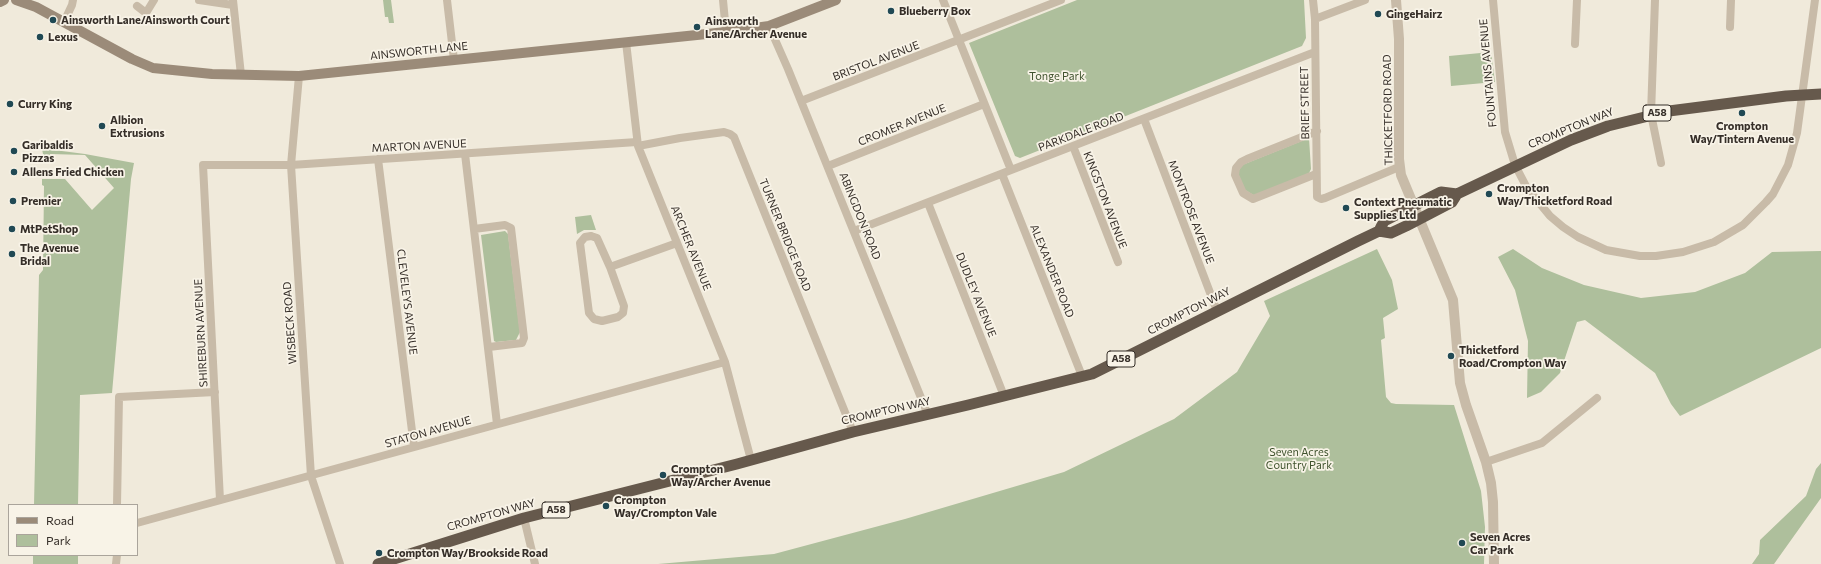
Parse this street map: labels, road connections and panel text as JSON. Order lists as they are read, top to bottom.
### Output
{
  "streets": {
    "highway": ["A58", "CROMPTON WAY"],
    "main road": ["AINSWORTH LANE"],
    "street": [
      "BRISTOL AVENUE",
      "FOUNTAINS AVENUE",
      "BRIEF STREET",
      "THICKETFORD ROAD",
      "CROMER AVENUE",
      "PARKDALE ROAD",
      "MARTON AVENUE",
      "KINGSTON AVENUE",
      "MONTROSE AVENUE",
      "ABINGDON ROAD",
      "TURNER BRIDGE ROAD",
      "ARCHER AVENUE",
      "ALEXANDER ROAD",
      "DUDLEY AVENUE",
      "CLEVELEYS AVENUE",
      "WISBECK ROAD",
      "SHIREBURN AVENUE",
      "STATON AVENUE"
    ]
  },
  "crossings": [
    ["AINSWORTH LANE", "ABINGDON ROAD"],
    ["AINSWORTH LANE", "ARCHER AVENUE"],
    ["AINSWORTH LANE", "WISBECK ROAD"],
    ["BRISTOL AVENUE", "ABINGDON ROAD"],
    ["FOUNTAINS AVENUE", "CROMPTON WAY"],
    ["BRIEF STREET", "THICKETFORD ROAD"],
    ["BRIEF STREET", "PARKDALE ROAD"],
    ["THICKETFORD ROAD", "CROMPTON WAY"],
    ["CROMER AVENUE", "ABINGDON ROAD"],
    ["CROMPTON WAY", "MONTROSE AVENUE"],
    ["CROMPTON WAY", "ABINGDON ROAD"],
    ["CROMPTON WAY", "TURNER BRIDGE ROAD"],
    ["CROMPTON WAY", "ARCHER AVENUE"],
    ["CROMPTON WAY", "ALEXANDER ROAD"],
    ["CROMPTON WAY", "DUDLEY AVENUE"],
    ["PARKDALE ROAD", "KINGSTON AVENUE"],
    ["PARKDALE ROAD", "MONTROSE AVENUE"],
    ["PARKDALE ROAD", "ABINGDON ROAD"],
    ["PARKDALE ROAD", "ALEXANDER ROAD"],
    ["PARKDALE ROAD", "DUDLEY AVENUE"],
    ["MARTON AVENUE", "TURNER BRIDGE ROAD"],
    ["MARTON AVENUE", "ARCHER AVENUE"],
    ["MARTON AVENUE", "CLEVELEYS AVENUE"],
    ["MARTON AVENUE", "WISBECK ROAD"],
    ["MARTON AVENUE", "SHIREBURN AVENUE"],
    ["TURNER BRIDGE ROAD", "ARCHER AVENUE"],
    ["ARCHER AVENUE", "STATON AVENUE"],
    ["CLEVELEYS AVENUE", "STATON AVENUE"],
    ["WISBECK ROAD", "STATON AVENUE"],
    ["SHIREBURN AVENUE", "STATON AVENUE"]
  ],
  "parks": ["Tonge Park", "Seven Acres Country Park"],
  "places": [
    "Blueberry Box",
    "GingeHairz",
    "Ainsworth Lane/Ainsworth Court",
    "Ainsworth Lane/Archer Avenue",
    "Lexus",
    "Curry King",
    "Crompton Way/Tintern Avenue",
    "Albion Extrusions",
    "Garibaldis Pizzas",
    "Allens Fried Chicken",
    "Crompton Way/Thicketford Road",
    "Premier",
    "Context Pneumatic Supplies Ltd",
    "MtPetShop",
    "The Avenue Bridal",
    "Thicketford Road/Crompton Way",
    "Crompton Way/Archer Avenue",
    "Crompton Way/Crompton Vale",
    "Seven Acres Car Park",
    "Crompton Way/Brookside Road"
  ],
  "legend": ["Road", "Park"]
}
